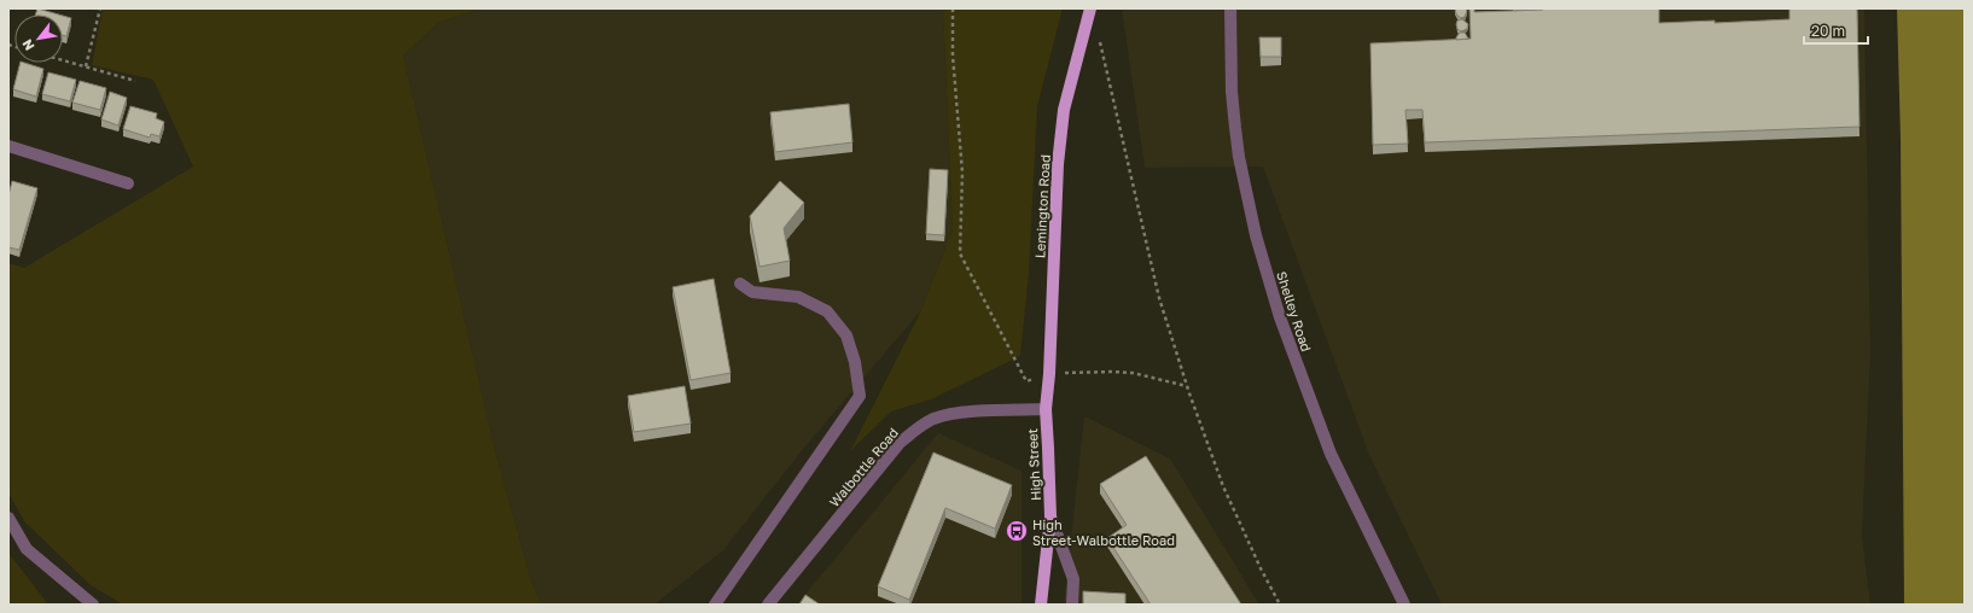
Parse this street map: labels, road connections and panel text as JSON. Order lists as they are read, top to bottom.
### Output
{
  "streets": {
    "main road": ["Lemington Road", "High Street"],
    "street": ["Shelley Road", "Walbottle Road"]
  },
  "crossings": [
    ["Lemington Road", "High Street"],
    ["Lemington Road", "Walbottle Road"],
    ["High Street", "Walbottle Road"]
  ],
  "places": {
    "bus stop": ["High Street-Walbottle Road"]
  },
  "scale_bar": "20 m",
  "north": "bottom left"
}
